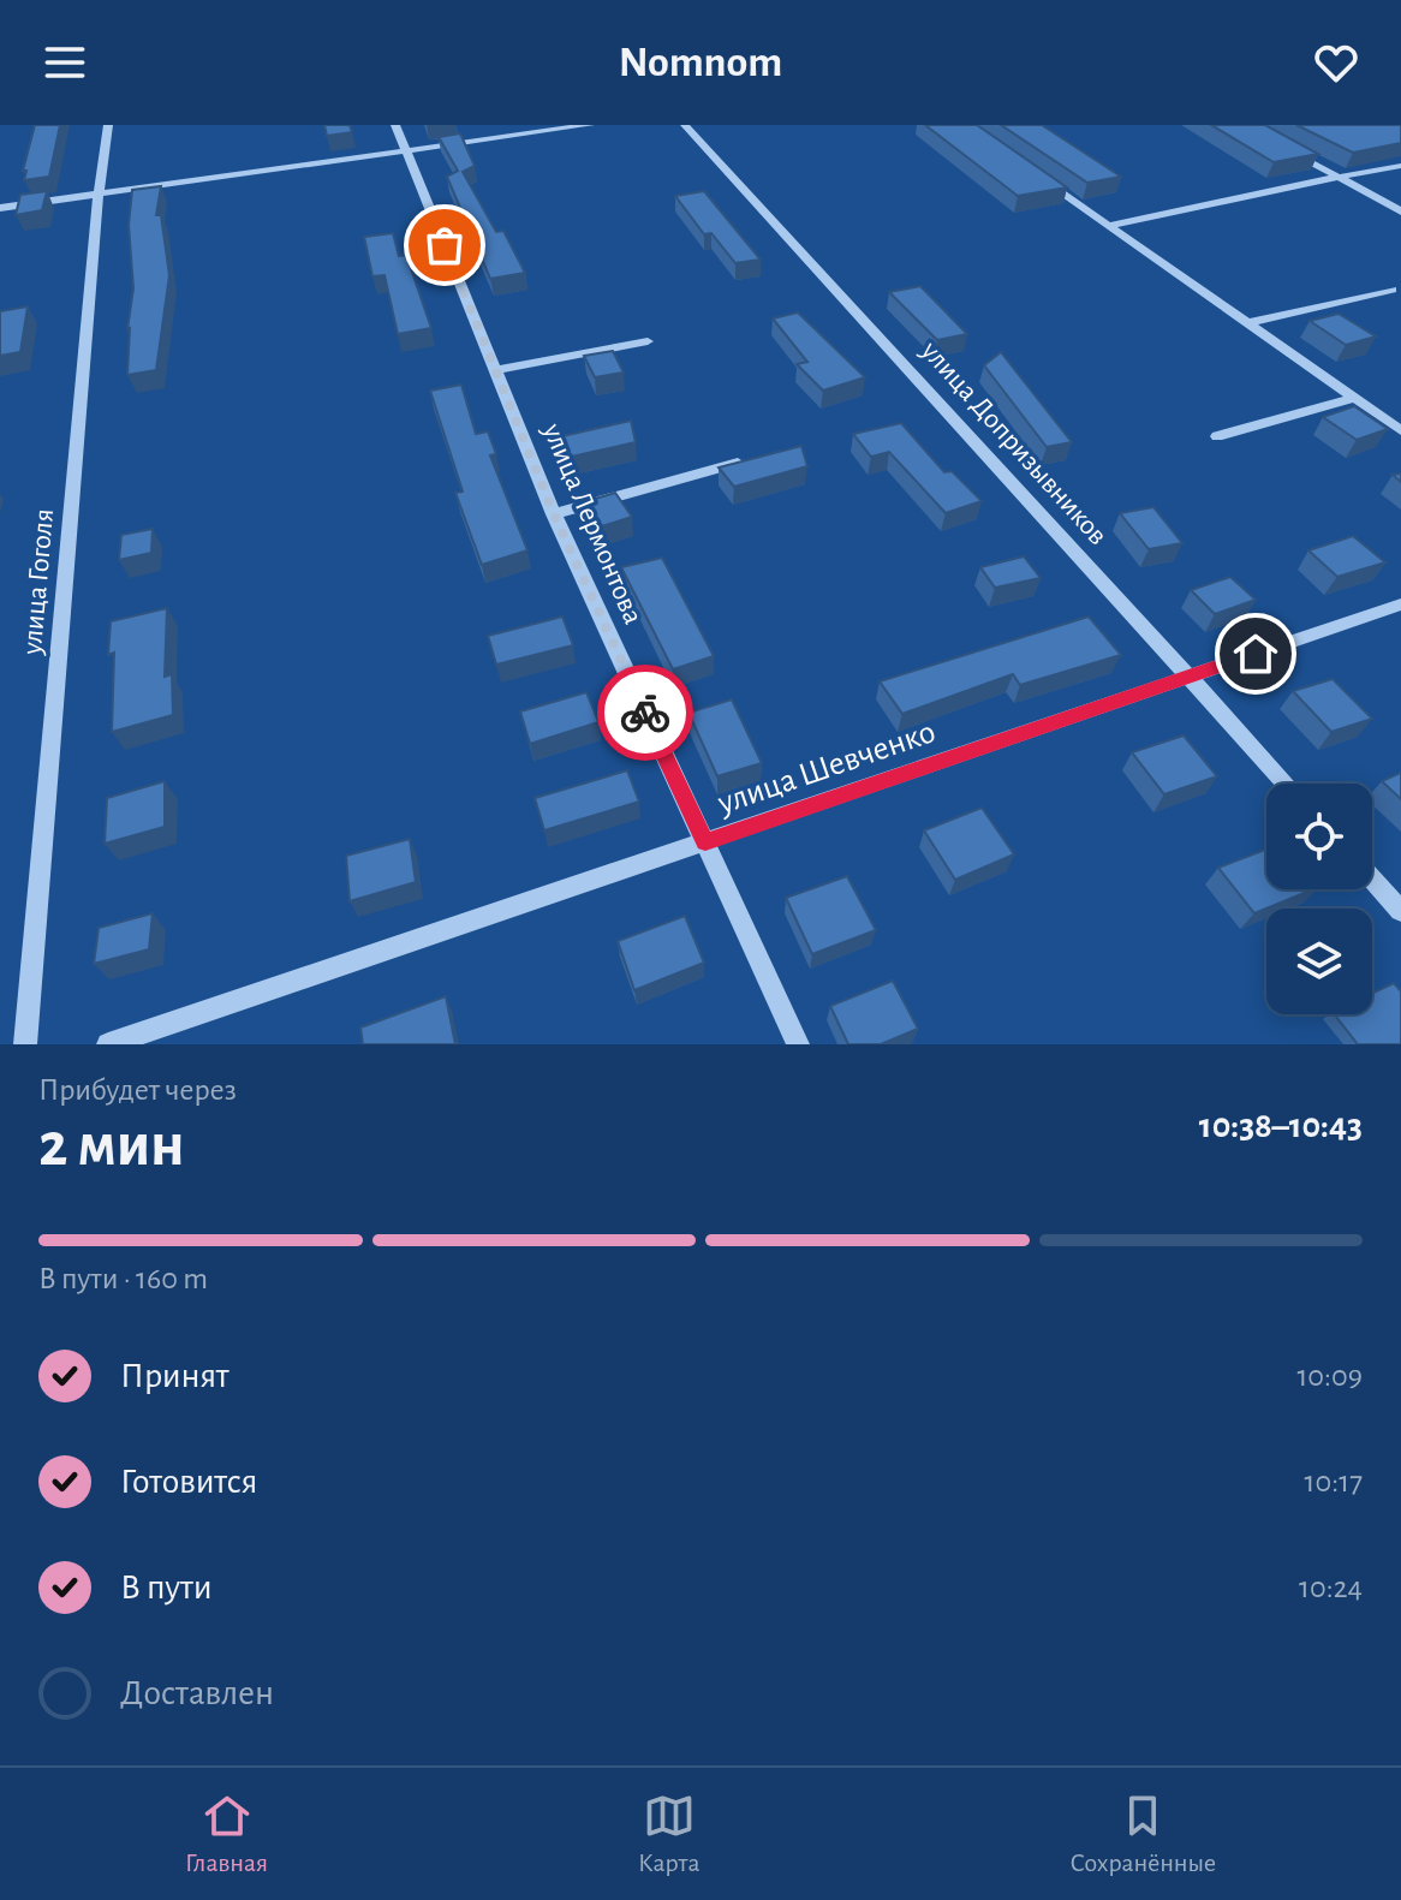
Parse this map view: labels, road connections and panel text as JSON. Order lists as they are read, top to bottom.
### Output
{
  "streets": {
    "street": [
      "улица Допризывников",
      "улица Лермонтова",
      "улица Гоголя",
      "улица Шевченко"
    ]
  },
  "crossings": [
    ["улица Допризывников", "улица Шевченко"],
    ["улица Лермонтова", "улица Шевченко"]
  ],
  "page": {
    "header": "Nomnom",
    "heading": ["2 мин", "Прибудет через", "10:38–10:43"],
    "bar": "В пути · 160 m",
    "list": [
      ["Принят", "10:09"],
      ["Готовится", "10:17"],
      ["В пути", "10:24"],
      "Доставлен"
    ],
    "tabs": ["Главная", "Карта", "Сохранённые"]
  }
}
